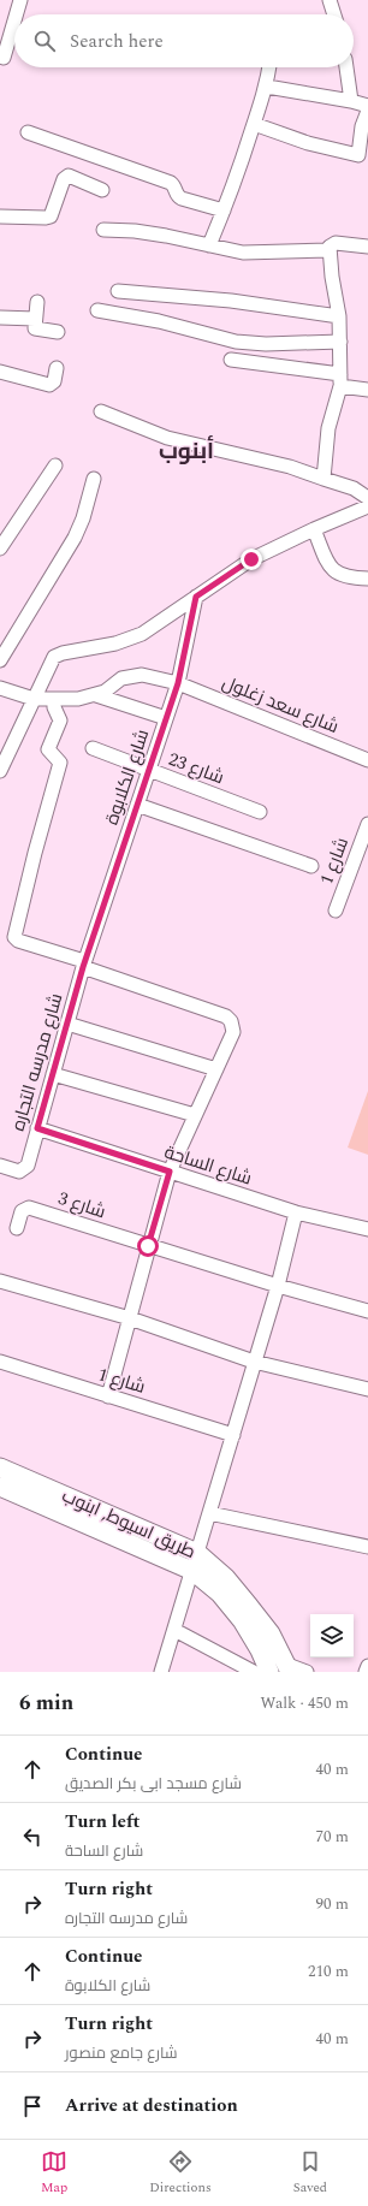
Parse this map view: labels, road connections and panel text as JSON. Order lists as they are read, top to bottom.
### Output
{
  "streets": {
    "main road": ["طريق اسيوط, ابنوب"],
    "street": [
      "شارع سعد زغلول",
      "شارع 23",
      "شارع الكلابوة",
      "شارع 1",
      "شارع مدرسه التجاره",
      "شارع الساحة",
      "شارع 3"
    ]
  },
  "crossings": [
    ["شارع سعد زغلول", "شارع الكلابوة"],
    ["شارع 23", "شارع الكلابوة"],
    ["شارع الكلابوة", "شارع مدرسه التجاره"],
    ["شارع مدرسه التجاره", "شارع الساحة"]
  ],
  "districts": ["أبنوب"],
  "page": {
    "search": "Search here",
    "heading": ["6 min", "Walk · 450 m"],
    "list": [
      ["Continue", "شارع مسجد ابى بكر الصديق", "40 m"],
      ["Turn left", "شارع الساحة", "70 m"],
      ["Turn right", "شارع مدرسه التجاره", "90 m"],
      ["Continue", "شارع الكلابوة", "210 m"],
      ["Turn right", "شارع جامع منصور", "40 m"],
      "Arrive at destination"
    ],
    "nav": ["Map", "Directions", "Saved"]
  }
}
